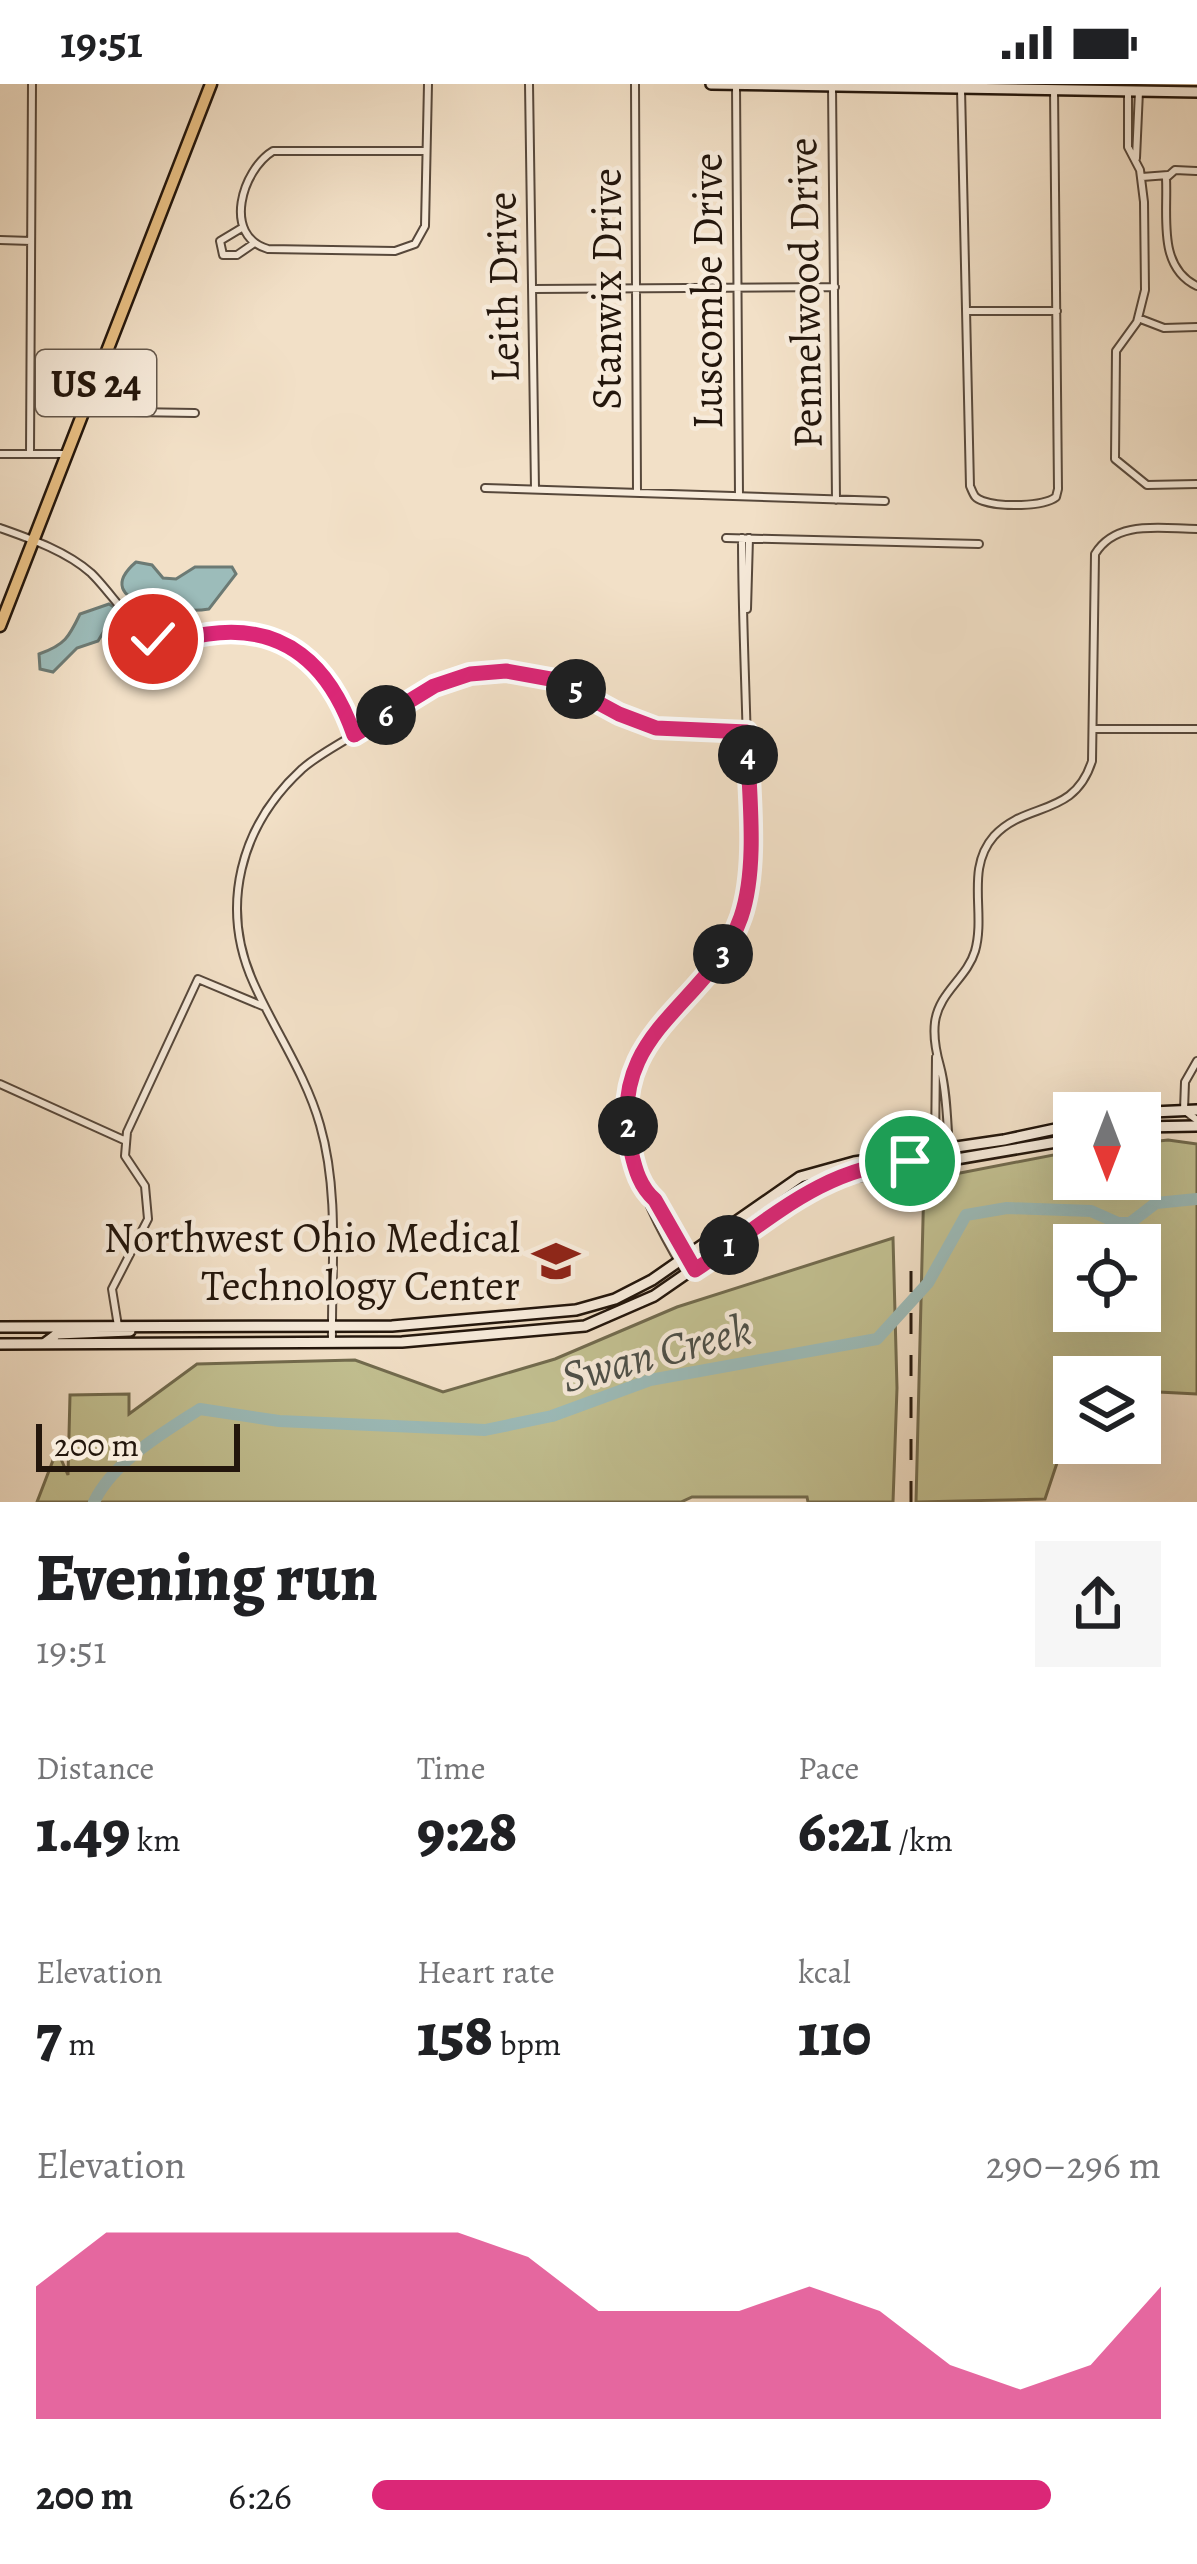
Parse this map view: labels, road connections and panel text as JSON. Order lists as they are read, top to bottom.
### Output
{
  "streets": {
    "main road": ["US 24"],
    "street": [
      "Leith Drive",
      "Stanwix Drive",
      "Luscombe Drive",
      "Pennelwood Drive"
    ]
  },
  "water": ["Swan Creek"],
  "places": {
    "school or university": ["Northwest Ohio Medical Technology Center"]
  },
  "scale_bar": "200 m",
  "north": "bottom",
  "page": {
    "status": "19:51",
    "pins": [
      "5",
      "6",
      "4",
      "3",
      "2",
      "1"
    ],
    "scale": "200 m",
    "heading": ["Evening run", "19:51"],
    "stats": [
      ["Distance", "1.49 km"],
      ["Time", "9:28"],
      ["Pace", "6:21 /km"],
      ["Elevation", "7 m"],
      ["Heart rate", "158 bpm"],
      ["kcal", "110"]
    ],
    "chart": ["Elevation", "290–296 m"],
    "list": [
      {
        "name": "200 m",
        "note": "6:26"
      }
    ]
  }
}
